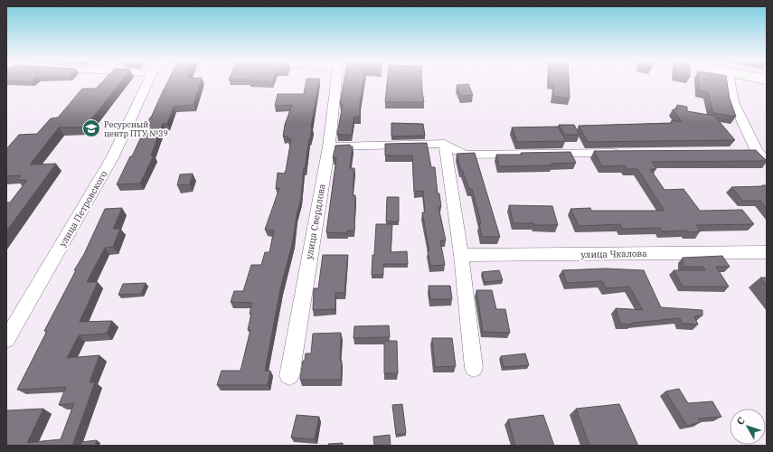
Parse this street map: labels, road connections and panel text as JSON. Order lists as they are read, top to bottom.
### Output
{
  "streets": {
    "street": ["улица Петровского", "улица Свердлова", "улица Чкалова"]
  },
  "places": {
    "school or university": ["Ресурсный центр ПТУ №39"]
  },
  "north": "top left"
}
